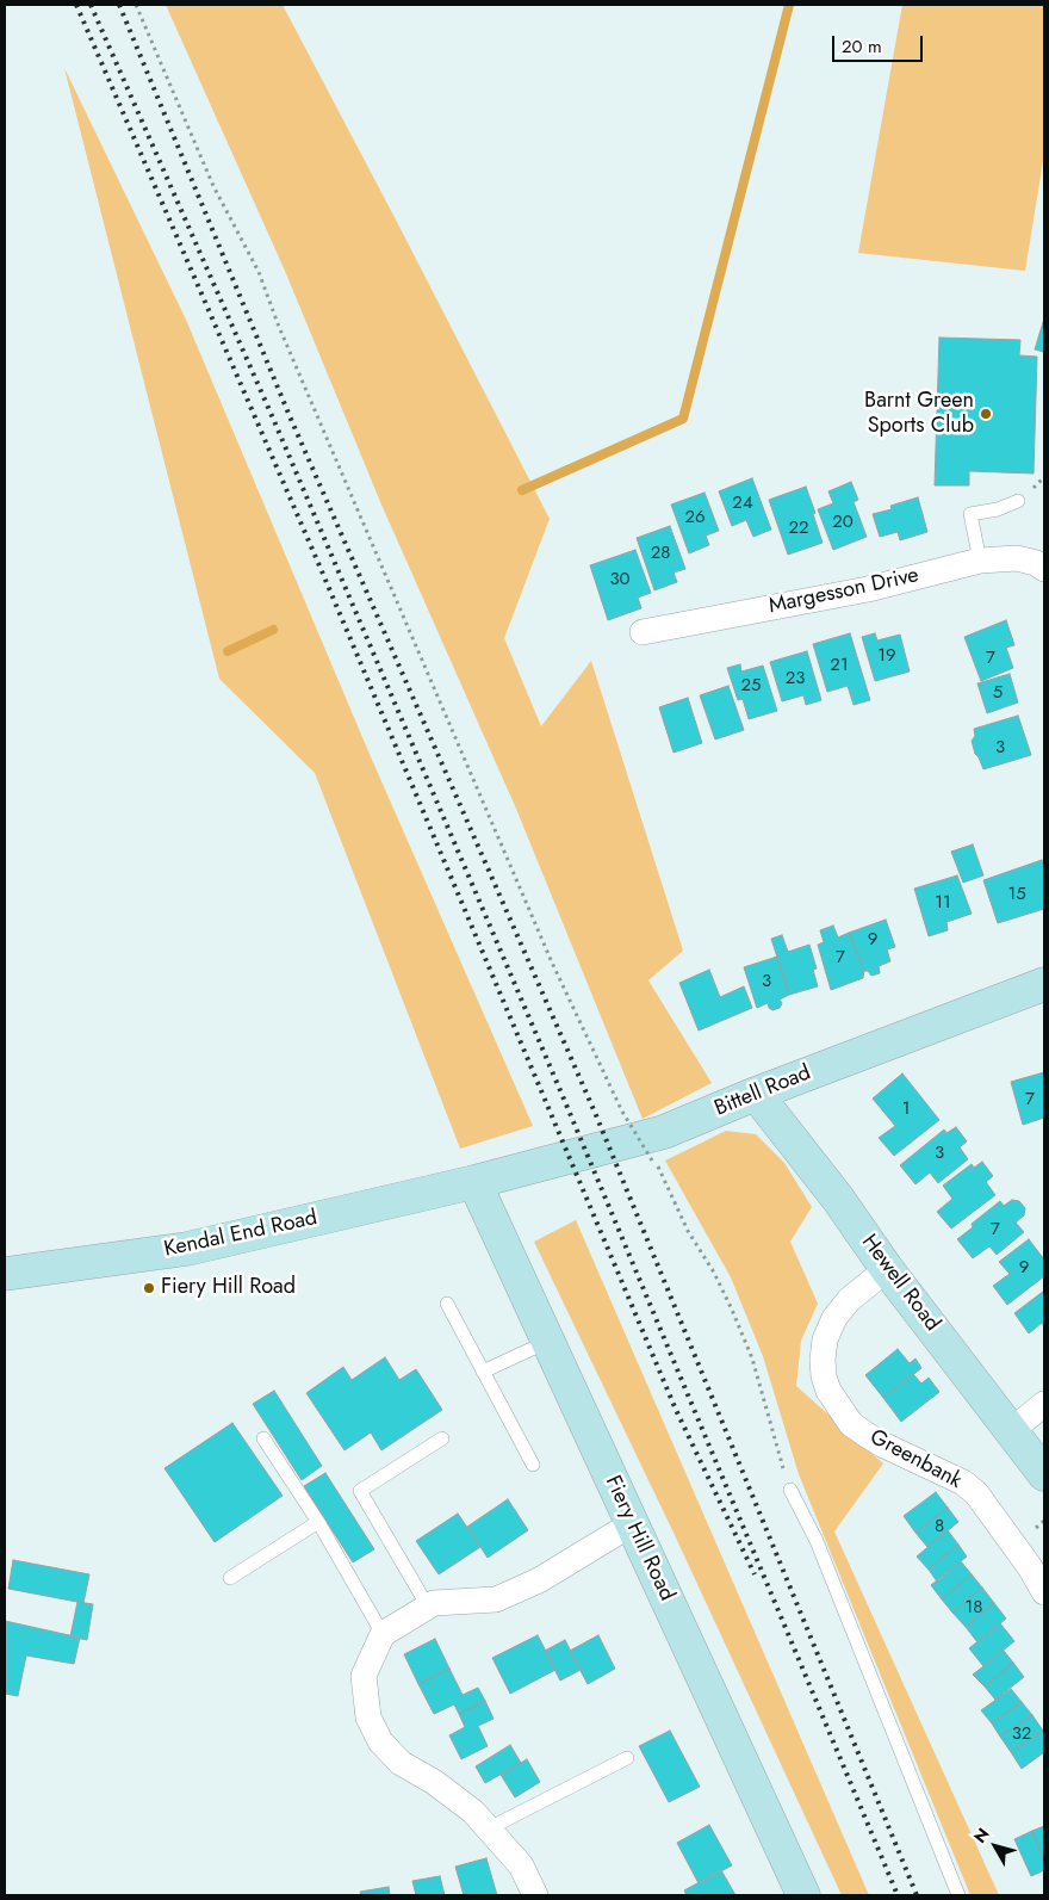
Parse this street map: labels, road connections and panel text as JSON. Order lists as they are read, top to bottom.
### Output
{
  "streets": {
    "street": [
      "Margesson Drive",
      "Bittell Road",
      "Kendal End Road",
      "Hewell Road",
      "Greenbank",
      "Fiery Hill Road"
    ]
  },
  "crossings": [
    ["Bittell Road", "Kendal End Road"],
    ["Bittell Road", "Hewell Road"],
    ["Bittell Road", "Fiery Hill Road"],
    ["Kendal End Road", "Fiery Hill Road"],
    ["Hewell Road", "Greenbank"]
  ],
  "places": ["Barnt Green Sports Club", "Fiery Hill Road"],
  "house_numbers": [
    "24",
    "26",
    "20",
    "22",
    "28",
    "30",
    "19",
    "7",
    "21",
    "23",
    "25",
    "5",
    "3",
    "15",
    "11",
    "9",
    "7",
    "3",
    "7",
    "1",
    "3",
    "7",
    "9",
    "8",
    "18",
    "32"
  ],
  "scale_bar": "20 m",
  "north": "top left"
}
